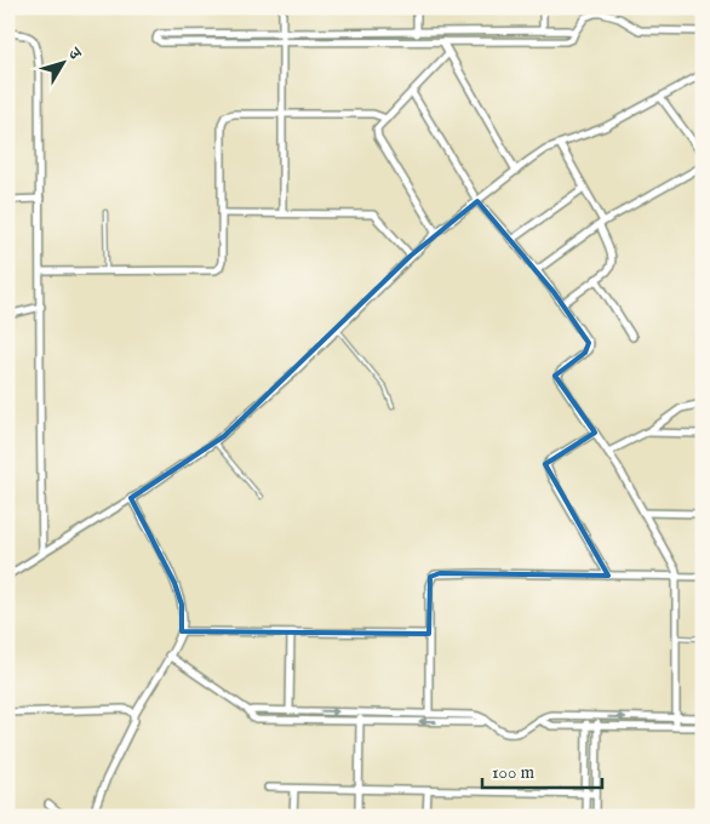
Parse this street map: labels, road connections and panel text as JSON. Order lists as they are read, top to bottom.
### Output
{
  "scale_bar": "100 m",
  "north": "top right"
}
